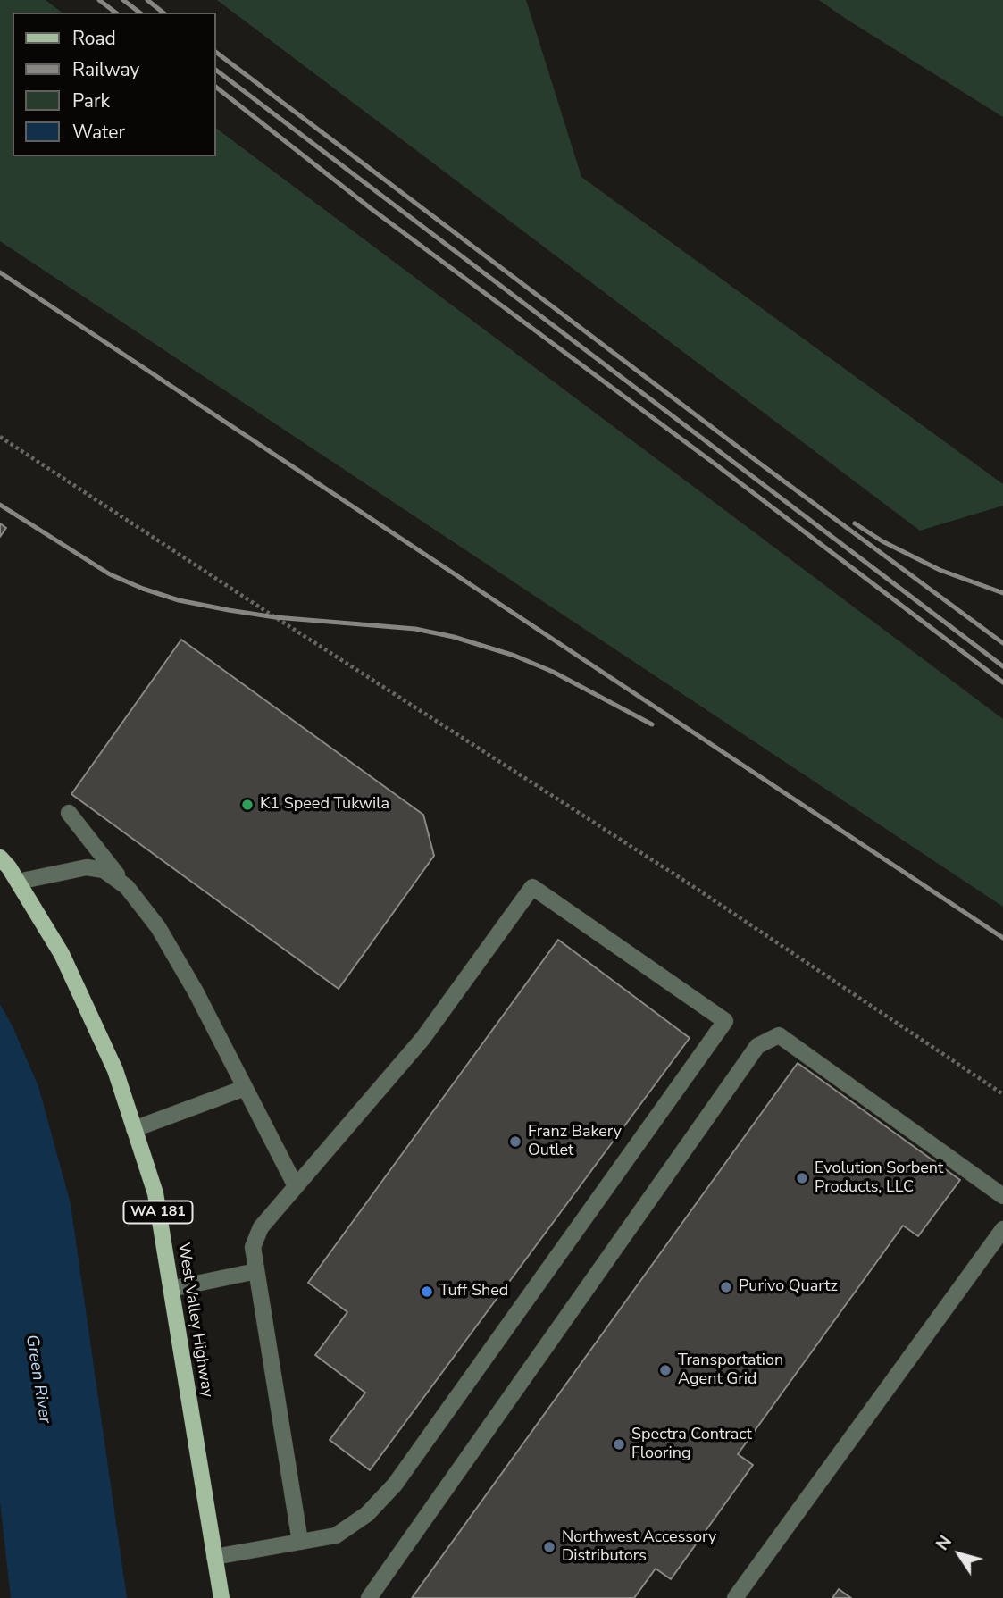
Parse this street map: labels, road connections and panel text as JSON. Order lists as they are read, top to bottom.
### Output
{
  "streets": {
    "main road": ["WA 181", "West Valley Highway"]
  },
  "water": ["Green River"],
  "places": [
    "K1 Speed Tukwila",
    "Franz Bakery Outlet",
    "Evolution Sorbent Products, LLC",
    "Purivo Quartz",
    "Tuff Shed",
    "Transportation Agent Grid",
    "Spectra Contract Flooring",
    "Northwest Accessory Distributors"
  ],
  "legend": [
    "Road",
    "Railway",
    "Park",
    "Water"
  ],
  "north": "top left"
}
